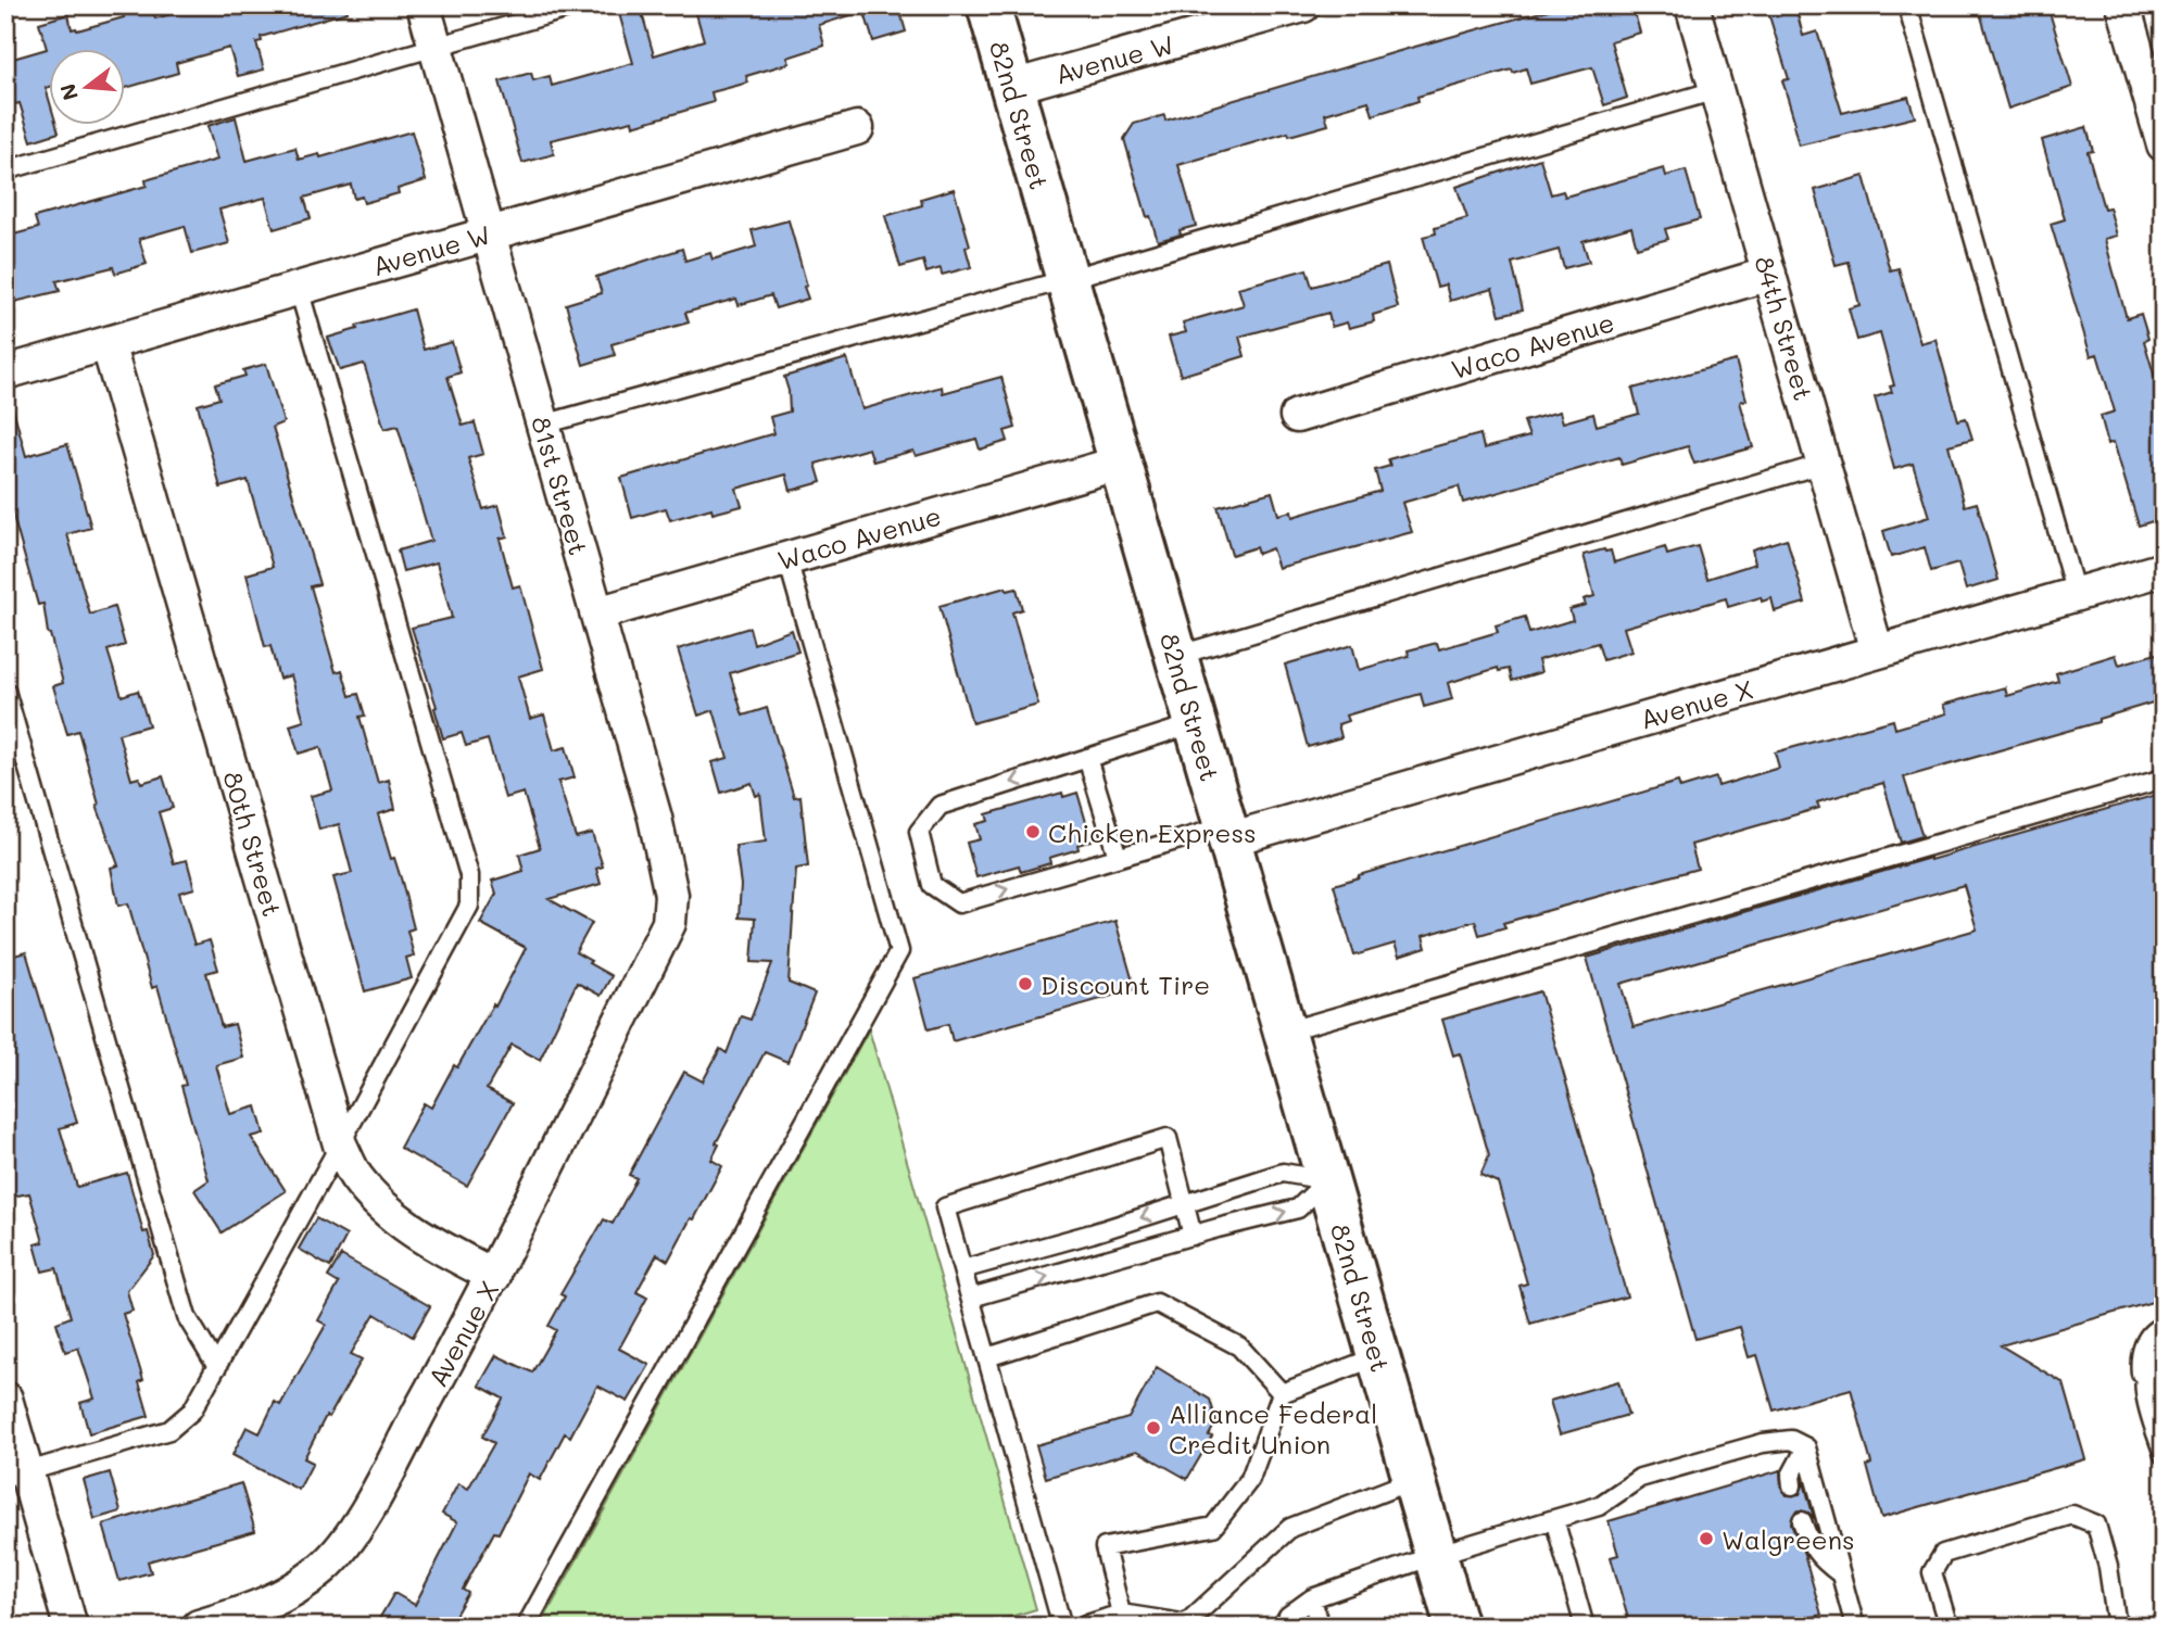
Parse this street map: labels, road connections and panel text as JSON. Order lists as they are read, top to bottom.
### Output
{
  "streets": {
    "main road": ["82nd Street"],
    "street": [
      "Avenue W",
      "84th Street",
      "Waco Avenue",
      "81st Street",
      "Avenue X",
      "80th Street"
    ]
  },
  "crossings": [
    ["Avenue W", "82nd Street"],
    ["Avenue W", "81st Street"],
    ["Avenue W", "80th Street"],
    ["82nd Street", "Waco Avenue"],
    ["82nd Street", "Avenue X"],
    ["84th Street", "Waco Avenue"],
    ["84th Street", "Avenue X"],
    ["Waco Avenue", "81st Street"],
    ["81st Street", "Avenue X"],
    ["Avenue X", "80th Street"]
  ],
  "places": [
    "Chicken Express",
    "Discount Tire",
    "Alliance Federal Credit Union",
    "Walgreens"
  ],
  "north": "left"
}
